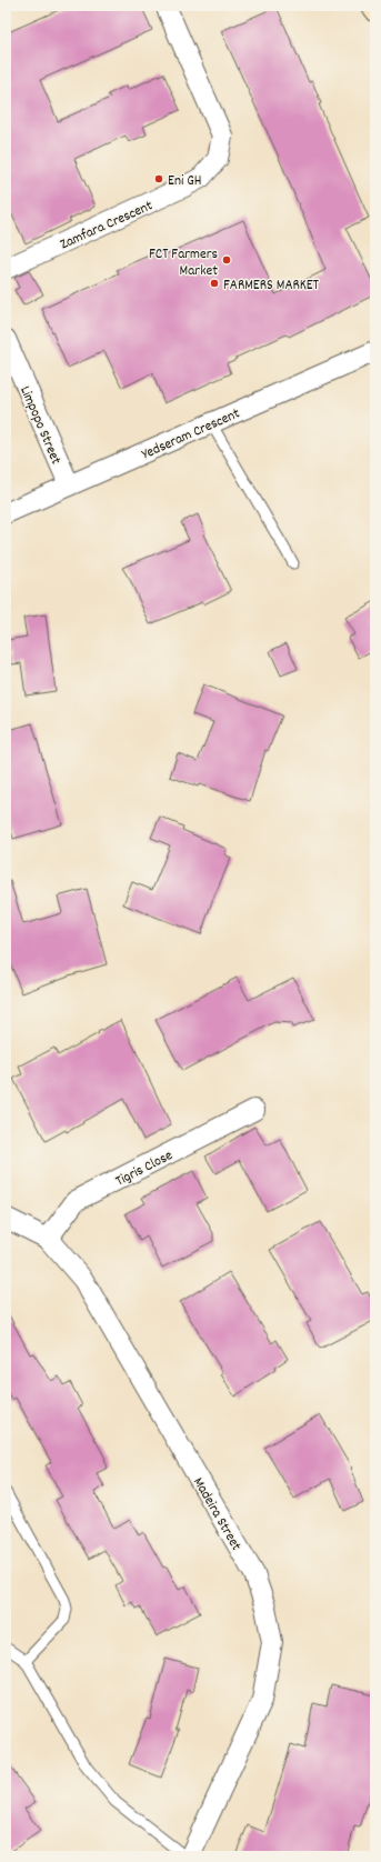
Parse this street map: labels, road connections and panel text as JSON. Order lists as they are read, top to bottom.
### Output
{
  "streets": {
    "street": [
      "Zamfara Crescent",
      "Limpopo Street",
      "Yedseram Crescent",
      "Tigris Close",
      "Madeira Street"
    ]
  },
  "crossings": [
    ["Limpopo Street", "Yedseram Crescent"],
    ["Tigris Close", "Madeira Street"]
  ],
  "places": ["Eni GH", "FCT Farmers Market", "FARMERS MARKET"]
}
